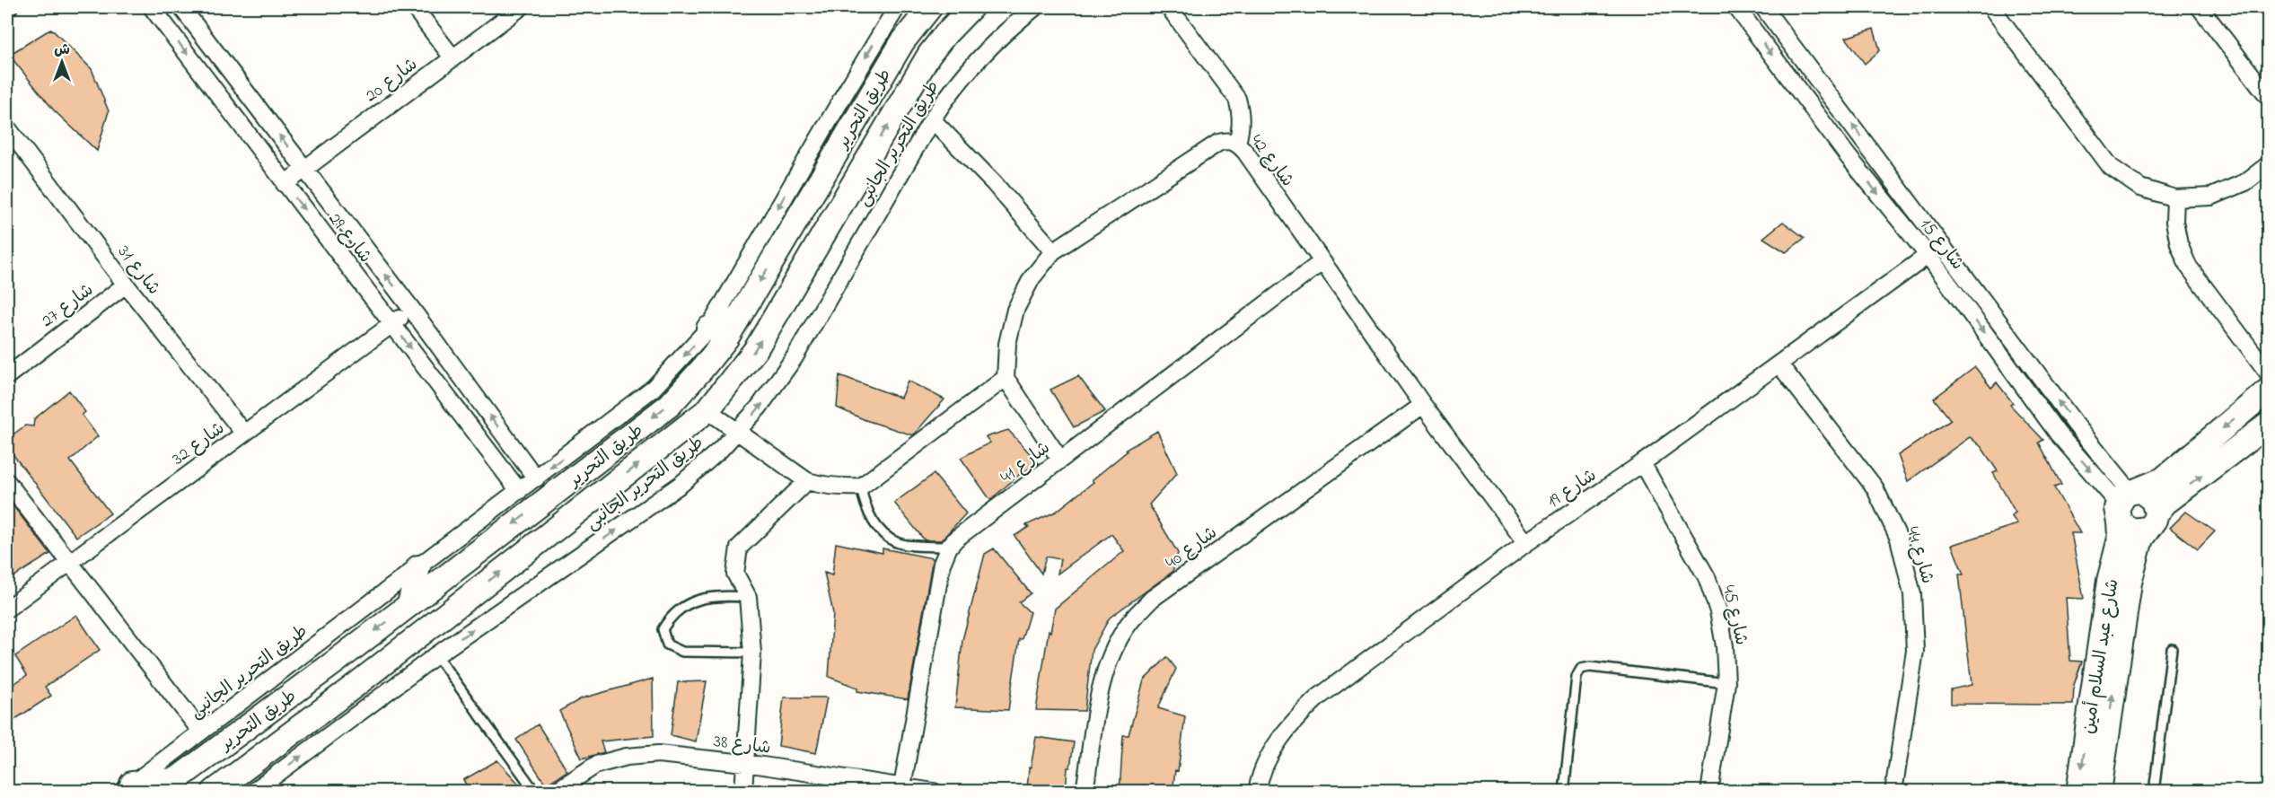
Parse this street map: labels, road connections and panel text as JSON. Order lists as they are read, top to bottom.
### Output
{
  "streets": {
    "street": [
      "شارع 20",
      "طريق التحرير",
      "طريق التحرير الجانبى",
      "شارع 42",
      "شارع 29",
      "شارع 15",
      "شارع 31",
      "شارع 27",
      "شارع 32",
      "شارع 41",
      "شارع 19",
      "شارع 40",
      "شارع 44",
      "شارع 45",
      "شارع عبد السلام أمين",
      "شارع 38"
    ]
  },
  "crossings": [
    ["شارع 20", "شارع 29"],
    ["طريق التحرير الجانبى", "شارع 29"],
    ["شارع 42", "شارع 41"],
    ["شارع 42", "شارع 19"],
    ["شارع 42", "شارع 40"],
    ["شارع 29", "شارع 32"],
    ["شارع 15", "شارع 19"],
    ["شارع 15", "شارع عبد السلام أمين"],
    ["شارع 31", "شارع 27"],
    ["شارع 31", "شارع 32"],
    ["شارع 19", "شارع 44"],
    ["شارع 19", "شارع 45"]
  ],
  "north": "top"
}
